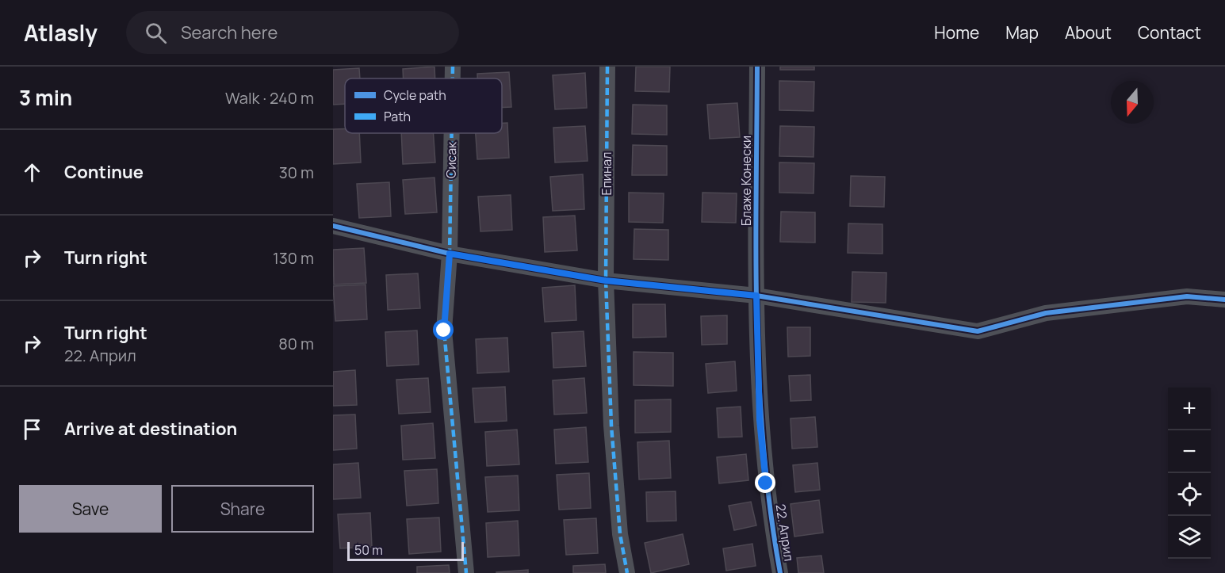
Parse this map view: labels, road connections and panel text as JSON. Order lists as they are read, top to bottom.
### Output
{
  "streets": {
    "street": [
      "Сисак",
      "Епинал",
      "Блаже Конески",
      "22. Април"
    ]
  },
  "crossings": [
    ["Блаже Конески", "22. Април"]
  ],
  "legend": ["Cycle path", "Path"],
  "scale_bar": "50 m",
  "north": "bottom",
  "page": {
    "header": "Atlasly",
    "search": "Search here",
    "nav": [
      "Home",
      "Map",
      "About",
      "Contact"
    ],
    "heading": ["3 min", "Walk · 240 m"],
    "list": [
      ["Continue", "30 m"],
      ["Turn right", "130 m"],
      ["Turn right", "22. Април", "80 m"],
      "Arrive at destination"
    ],
    "map_buttons": ["+", "−"],
    "buttons": ["Save", "Share"],
    "scale": "50 m"
  }
}
